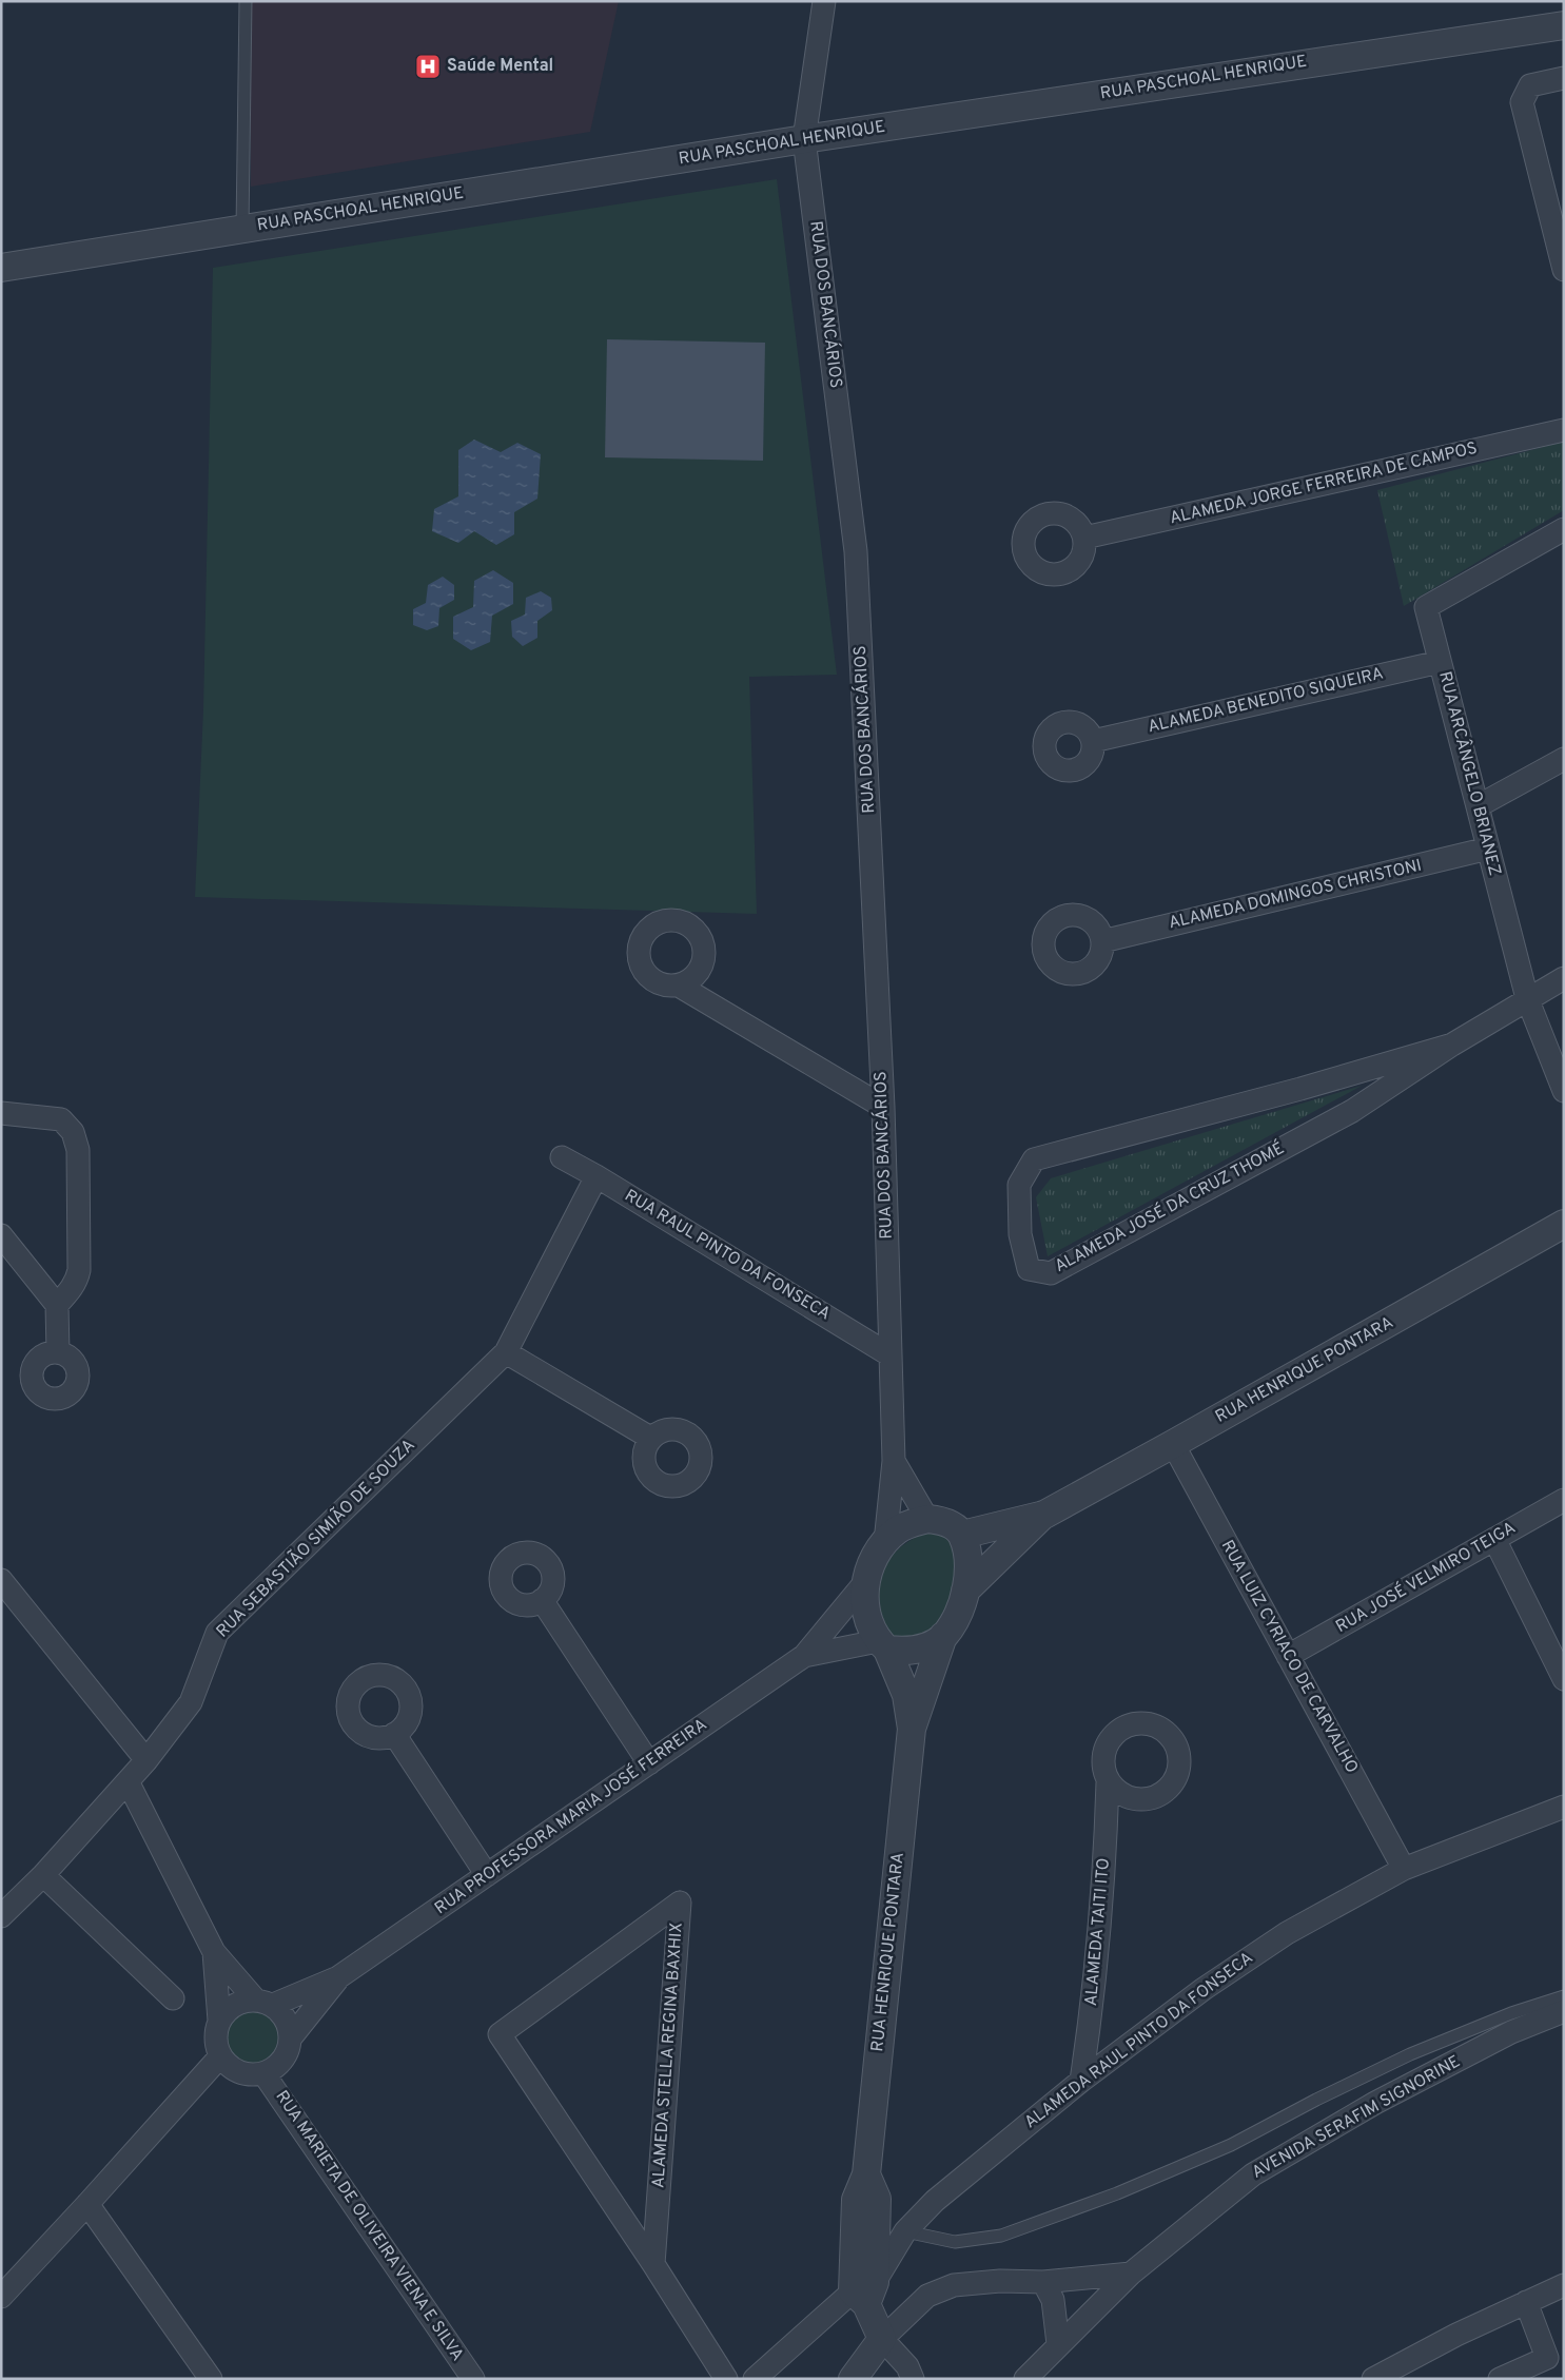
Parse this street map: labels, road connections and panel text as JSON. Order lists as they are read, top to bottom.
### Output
{
  "streets": {
    "street": [
      "RUA PASCHOAL HENRIQUE",
      "RUA DOS BANCÁRIOS",
      "ALAMEDA JORGE FERREIRA DE CAMPOS",
      "ALAMEDA BENEDITO SIQUEIRA",
      "RUA ARCÂNGELO BRIANEZ",
      "ALAMEDA DOMINGOS CHRISTONI",
      "ALAMEDA JOSÉ DA CRUZ THOMÉ",
      "RUA RAUL PINTO DA FONSECA",
      "RUA HENRIQUE PONTARA",
      "RUA SEBASTIÃO SIMIÃO DE SOUZA",
      "RUA JOSÉ VELMIRO TEIGA",
      "RUA LUIZ CYRIACO DE CARVALHO",
      "RUA PROFESSORA MARIA JOSÉ FERREIRA",
      "ALAMEDA TAITI ITO",
      "ALAMEDA RAUL PINTO DA FONSECA",
      "ALAMEDA STELLA REGINA BAXHIX",
      "AVENIDA SERAFIM SIGNORINE",
      "RUA MARIETA DE OLIVEIRA VIENA E SILVA"
    ]
  },
  "crossings": [
    ["RUA PASCHOAL HENRIQUE", "RUA DOS BANCÁRIOS"],
    ["RUA DOS BANCÁRIOS", "RUA RAUL PINTO DA FONSECA"],
    ["RUA DOS BANCÁRIOS", "RUA HENRIQUE PONTARA"],
    ["RUA DOS BANCÁRIOS", "RUA PROFESSORA MARIA JOSÉ FERREIRA"],
    ["ALAMEDA BENEDITO SIQUEIRA", "RUA ARCÂNGELO BRIANEZ"],
    ["RUA ARCÂNGELO BRIANEZ", "ALAMEDA DOMINGOS CHRISTONI"],
    ["RUA ARCÂNGELO BRIANEZ", "ALAMEDA JOSÉ DA CRUZ THOMÉ"],
    ["RUA RAUL PINTO DA FONSECA", "RUA SEBASTIÃO SIMIÃO DE SOUZA"],
    ["RUA HENRIQUE PONTARA", "RUA LUIZ CYRIACO DE CARVALHO"],
    ["RUA HENRIQUE PONTARA", "RUA PROFESSORA MARIA JOSÉ FERREIRA"],
    ["RUA HENRIQUE PONTARA", "ALAMEDA RAUL PINTO DA FONSECA"],
    ["RUA JOSÉ VELMIRO TEIGA", "RUA LUIZ CYRIACO DE CARVALHO"],
    ["RUA LUIZ CYRIACO DE CARVALHO", "ALAMEDA RAUL PINTO DA FONSECA"],
    ["RUA PROFESSORA MARIA JOSÉ FERREIRA", "RUA MARIETA DE OLIVEIRA VIENA E SILVA"],
    ["ALAMEDA TAITI ITO", "ALAMEDA RAUL PINTO DA FONSECA"]
  ],
  "places": {
    "hospital": ["Saúde Mental"]
  }
}
